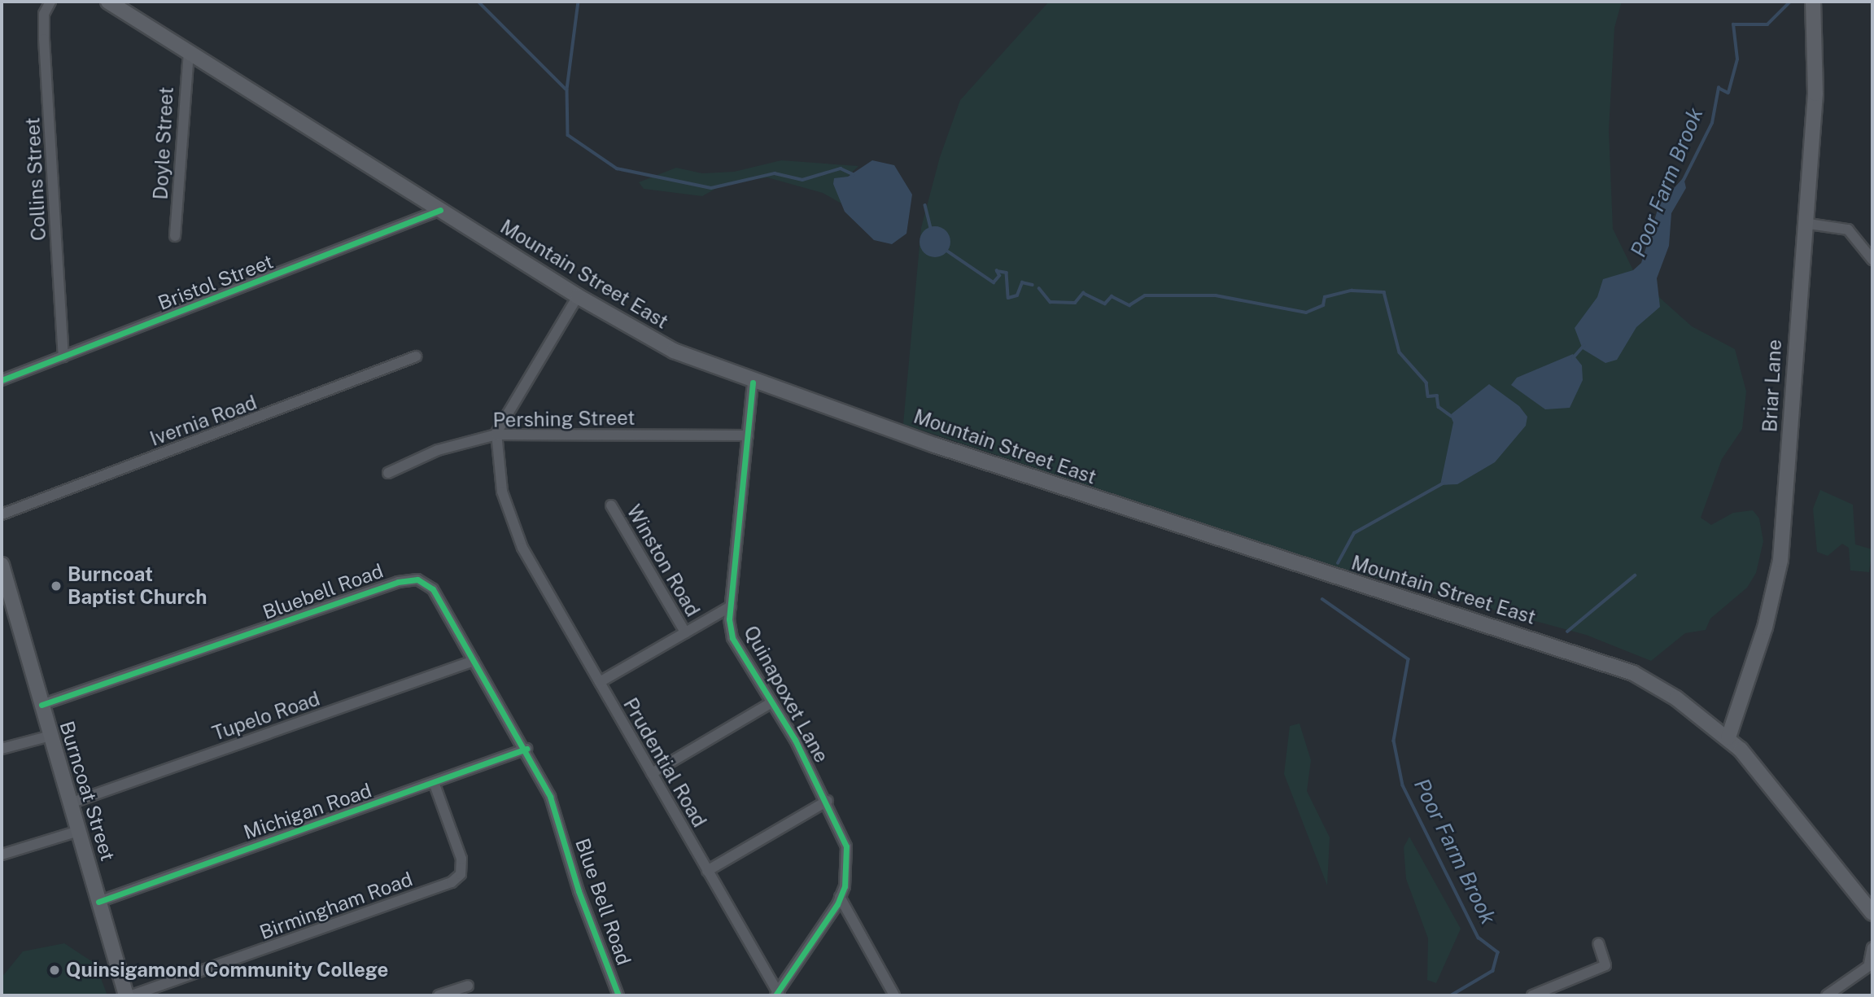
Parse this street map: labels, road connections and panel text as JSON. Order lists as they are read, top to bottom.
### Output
{
  "streets": {
    "main road": ["Mountain Street East", "Briar Lane", "Burncoat Street"],
    "street": [
      "Doyle Street",
      "Collins Street",
      "Bristol Street",
      "Pershing Street",
      "Ivernia Road",
      "Winston Road",
      "Bluebell Road",
      "Quinapoxet Lane",
      "Tupelo Road",
      "Prudential Road",
      "Michigan Road",
      "Blue Bell Road",
      "Birmingham Road"
    ]
  },
  "crossings": [
    ["Doyle Street", "Mountain Street East"],
    ["Collins Street", "Bristol Street"],
    ["Mountain Street East", "Bristol Street"],
    ["Mountain Street East", "Briar Lane"],
    ["Mountain Street East", "Quinapoxet Lane"],
    ["Pershing Street", "Quinapoxet Lane"],
    ["Pershing Street", "Prudential Road"],
    ["Bluebell Road", "Tupelo Road"],
    ["Bluebell Road", "Burncoat Street"],
    ["Bluebell Road", "Michigan Road"],
    ["Bluebell Road", "Blue Bell Road"],
    ["Quinapoxet Lane", "Prudential Road"],
    ["Tupelo Road", "Burncoat Street"],
    ["Burncoat Street", "Michigan Road"],
    ["Michigan Road", "Birmingham Road"]
  ],
  "water": ["Poor Farm Brook"],
  "places": ["Burncoat Baptist Church", "Quinsigamond Community College"]
}
